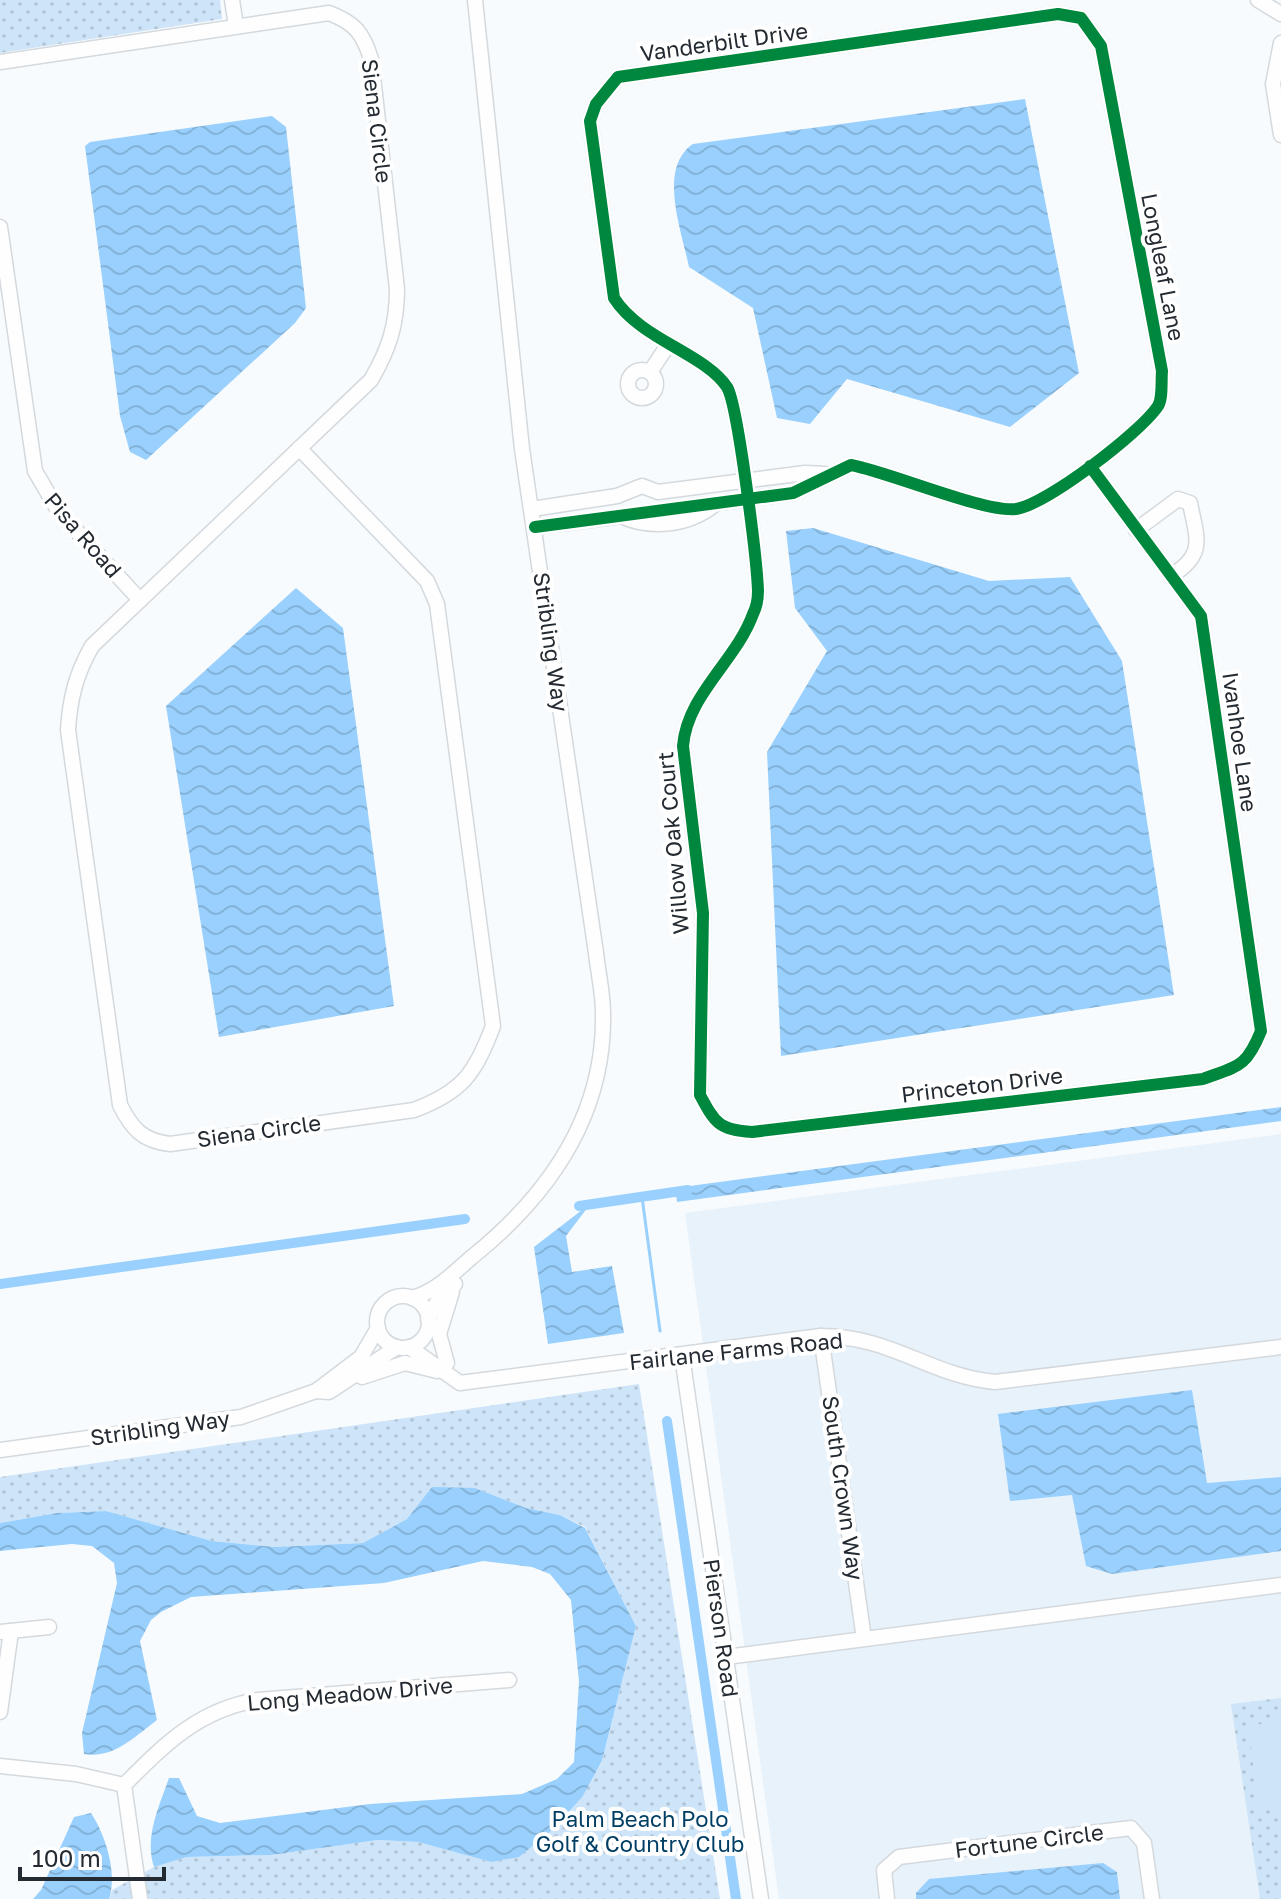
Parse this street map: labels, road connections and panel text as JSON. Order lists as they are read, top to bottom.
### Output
{
  "streets": {
    "street": [
      "Vanderbilt Drive",
      "Siena Circle",
      "Longleaf Lane",
      "Pisa Road",
      "Stribling Way",
      "Ivanhoe Lane",
      "Willow Oak Court",
      "Princeton Drive",
      "Fairlane Farms Road",
      "South Crown Way",
      "Pierson Road",
      "Long Meadow Drive",
      "Fortune Circle"
    ]
  },
  "crossings": [
    ["Vanderbilt Drive", "Longleaf Lane"],
    ["Vanderbilt Drive", "Willow Oak Court"],
    ["Siena Circle", "Pisa Road"],
    ["Longleaf Lane", "Stribling Way"],
    ["Longleaf Lane", "Ivanhoe Lane"],
    ["Longleaf Lane", "Willow Oak Court"],
    ["Stribling Way", "Fairlane Farms Road"],
    ["Ivanhoe Lane", "Princeton Drive"],
    ["Willow Oak Court", "Princeton Drive"],
    ["Fairlane Farms Road", "South Crown Way"],
    ["Fairlane Farms Road", "Pierson Road"]
  ],
  "parks": ["Palm Beach Polo Golf & Country Club"],
  "scale_bar": "100 m"
}
